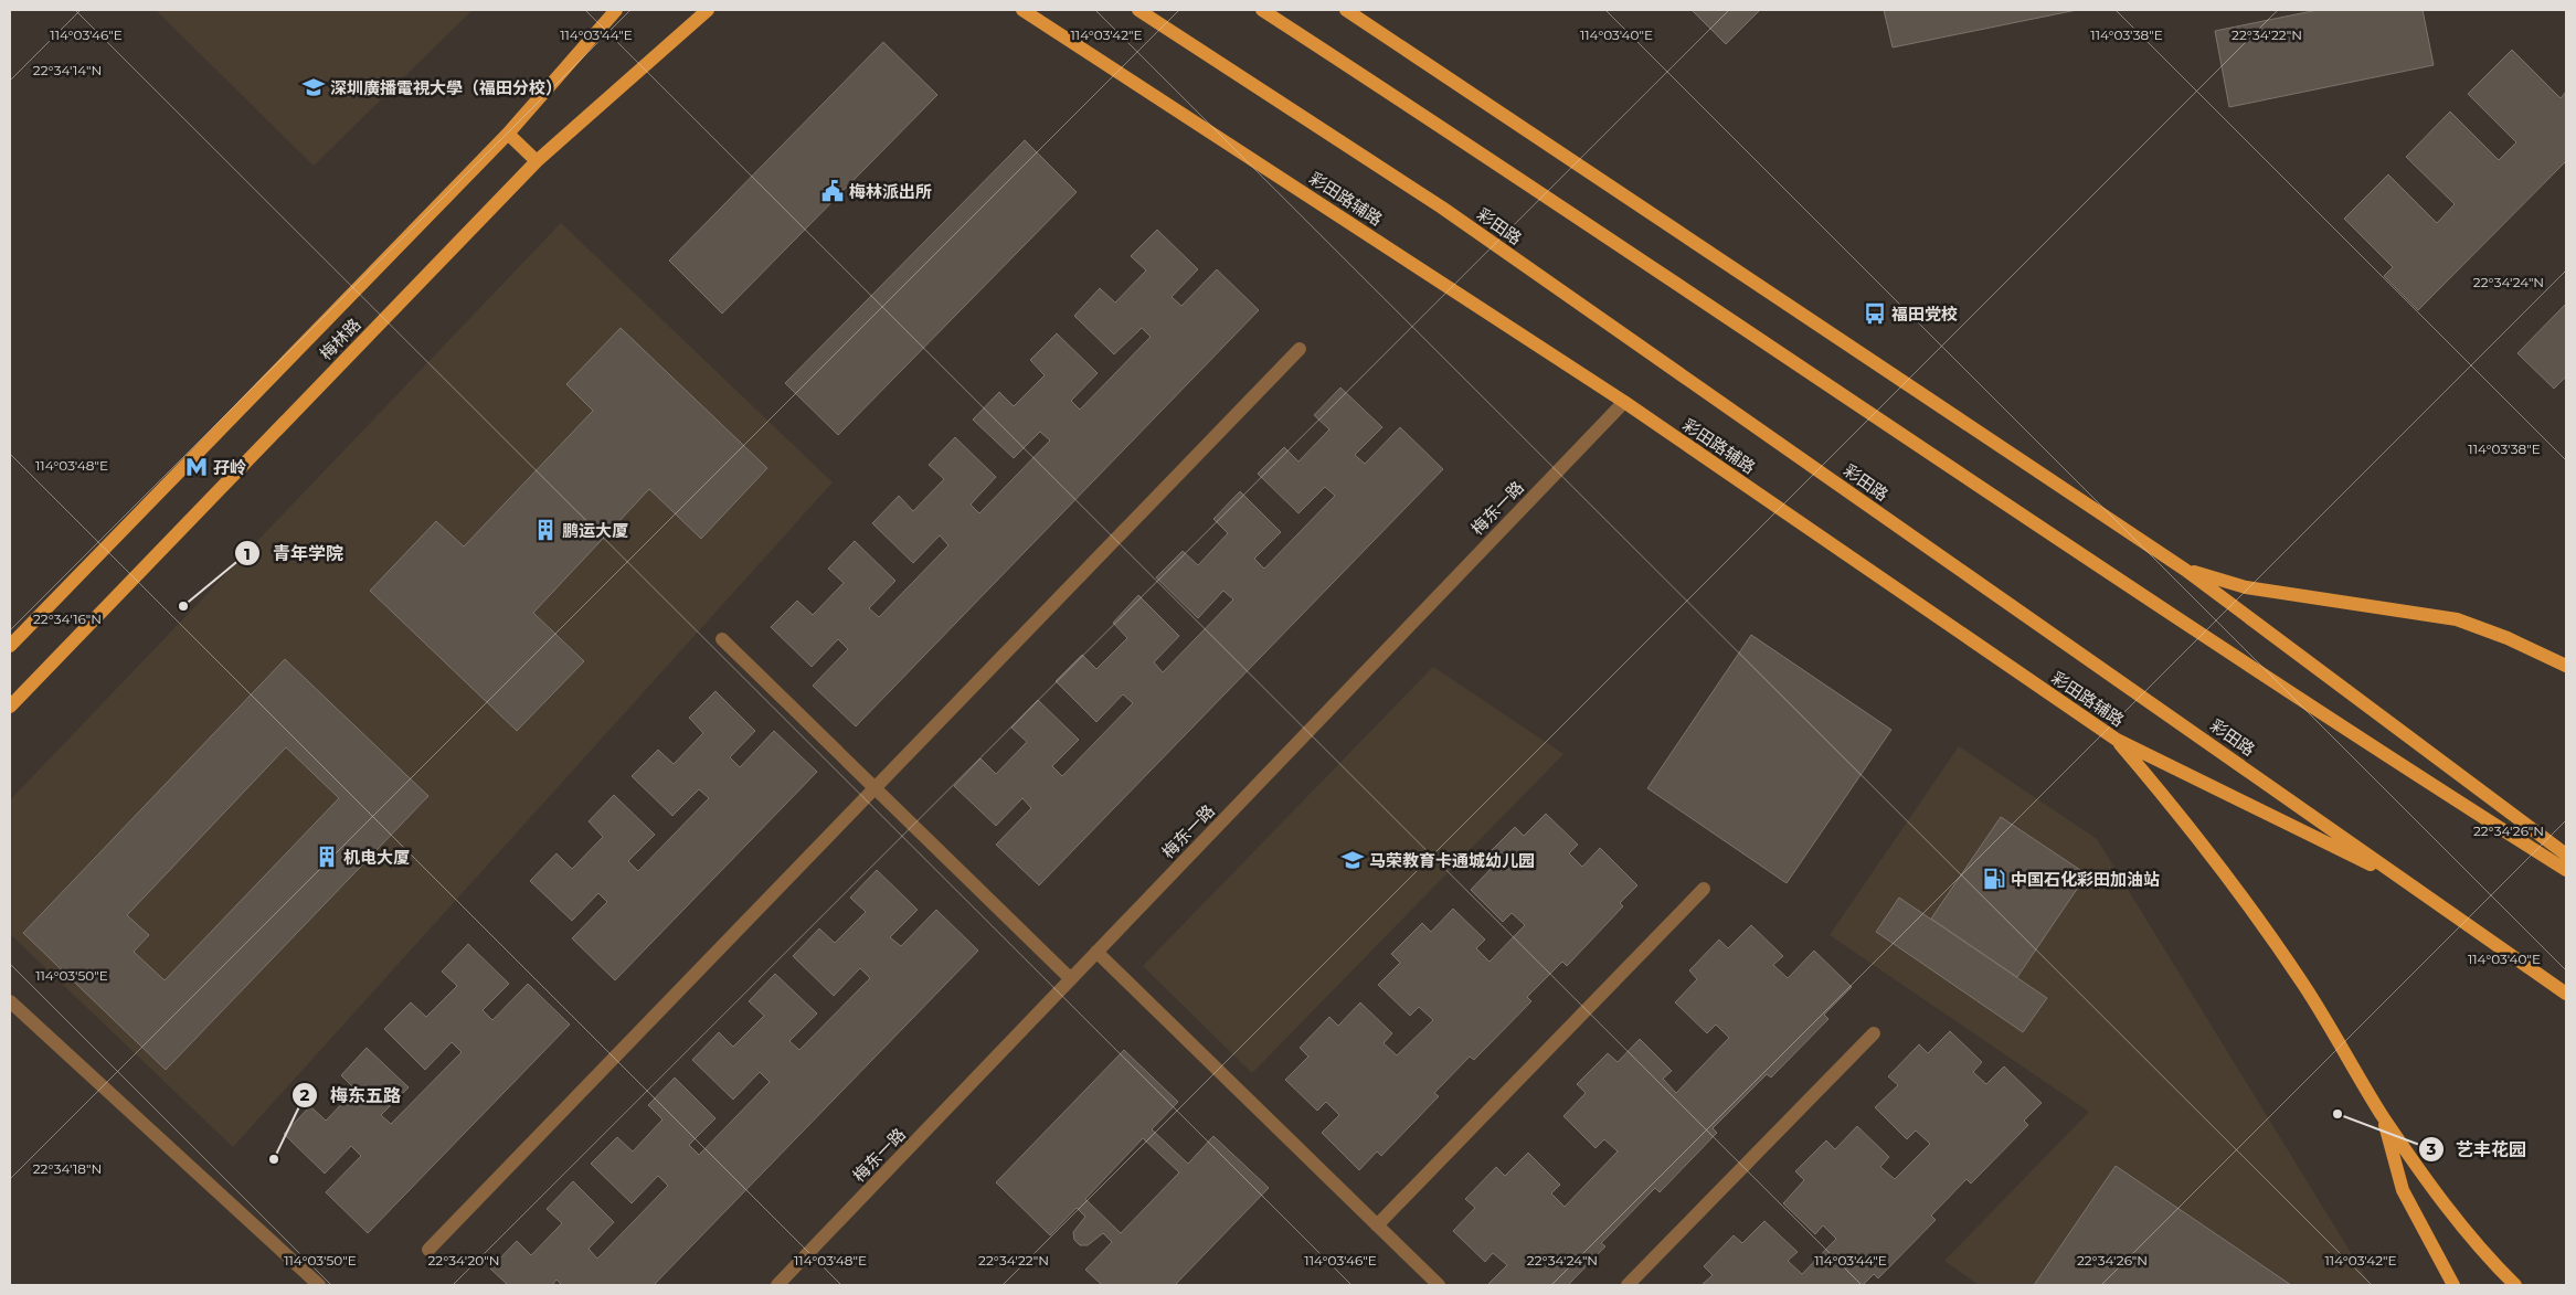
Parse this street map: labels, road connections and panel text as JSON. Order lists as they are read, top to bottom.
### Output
{
  "streets": {
    "main road": ["彩田路辅路", "彩田路", "梅林路"],
    "street": ["梅东一路"]
  },
  "crossings": [
    ["彩田路辅路", "彩田路"],
    ["彩田路辅路", "梅东一路"]
  ],
  "places": {
    "school or university": ["深圳廣播電視大學（福田分校）", "马荣教育卡通城幼儿园"],
    "public building": ["梅林派出所"],
    "bus stop": ["福田党校"],
    "metro station": ["孖岭"],
    "building": ["鹏运大厦", "机电大厦"],
    "other": ["青年学院", "艺丰花园", "梅东五路"],
    "fuel station": ["中国石化彩田加油站"]
  },
  "coordinates": [
    "114°03'46\"E",
    "114°03'44\"E",
    "114°03'42\"E",
    "114°03'40\"E",
    "114°03'38\"E",
    "22°34'22\"N",
    "22°34'14\"N",
    "22°34'24\"N",
    "114°03'48\"E",
    "22°34'16\"N",
    "22°34'26\"N",
    "114°03'50\"E",
    "22°34'18\"N",
    "22°34'20\"N"
  ]
}
